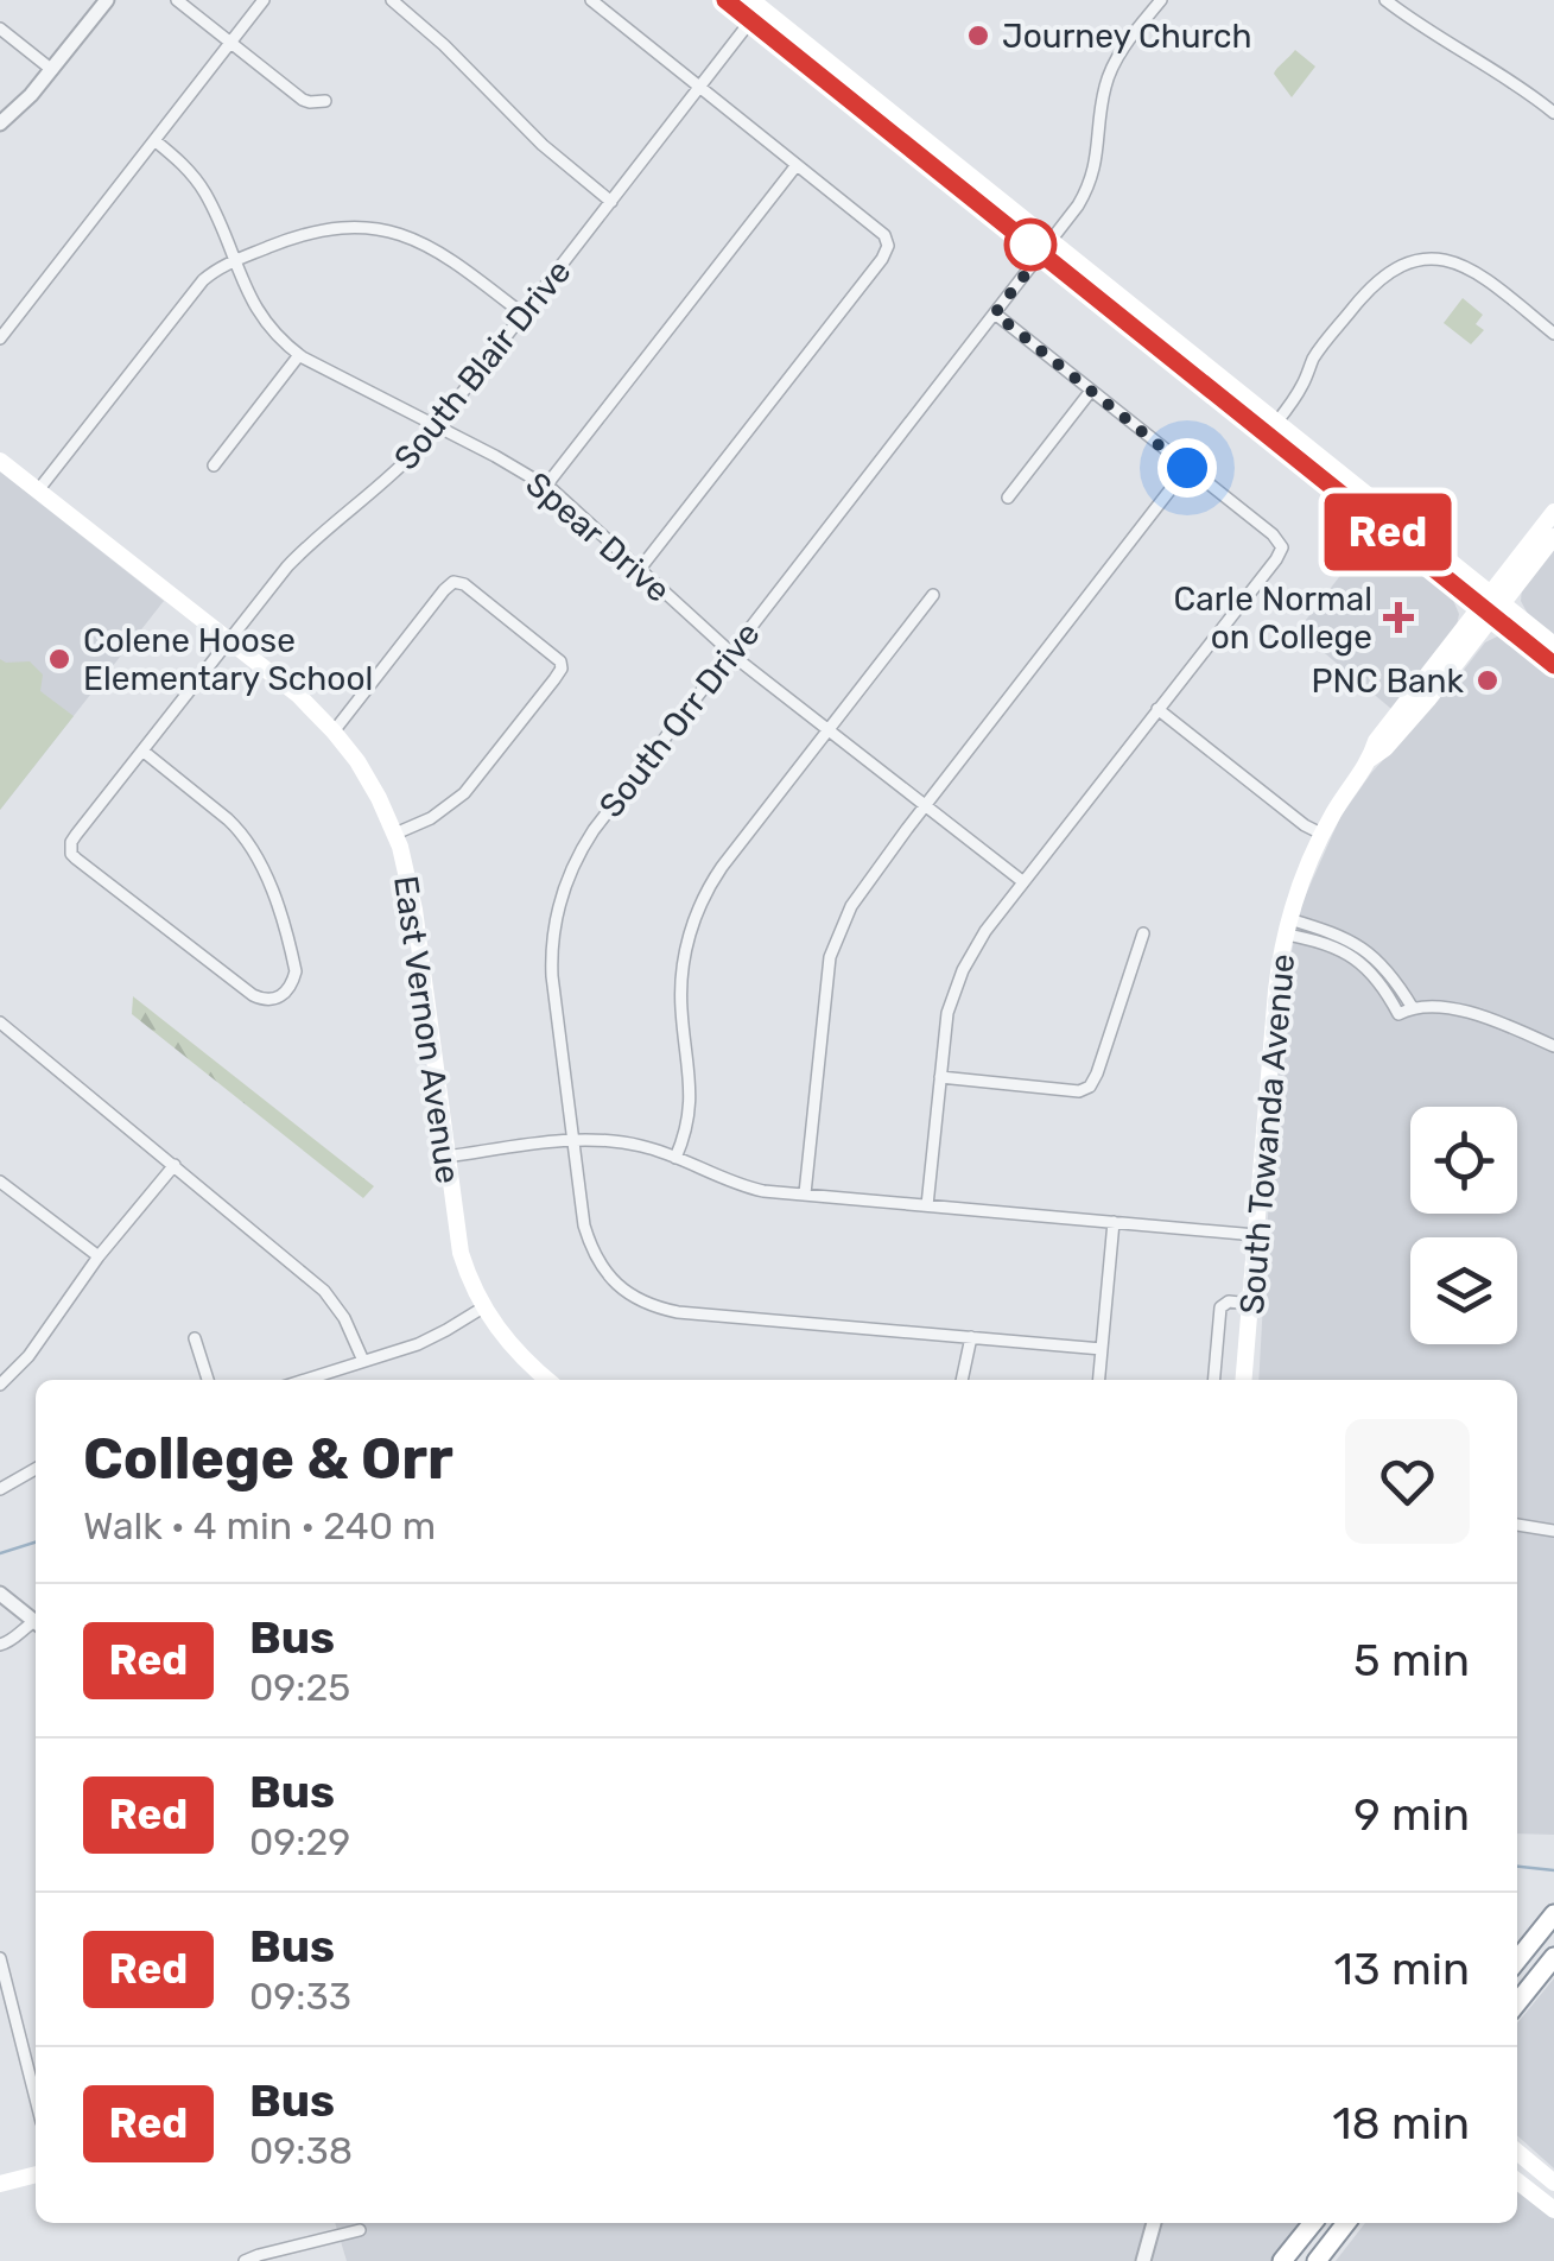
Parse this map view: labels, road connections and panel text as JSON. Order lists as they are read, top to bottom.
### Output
{
  "streets": {
    "main road": ["East Vernon Avenue", "South Towanda Avenue"],
    "street": ["South Blair Drive", "Spear Drive", "South Orr Drive"]
  },
  "crossings": [
    ["South Blair Drive", "Spear Drive"],
    ["South Blair Drive", "East Vernon Avenue"],
    ["Spear Drive", "South Orr Drive"]
  ],
  "places": {
    "other": ["Journey Church", "Colene Hoose Elementary School", "PNC Bank"],
    "health": ["Carle Normal on College"]
  },
  "lines": ["bus line Red"],
  "page": {
    "on_map": "Red",
    "heading": ["College & Orr", "Walk · 4 min · 240 m"],
    "list": [
      {
        "mark": "Red",
        "name": "Bus",
        "note": "09:25",
        "value": "5 min"
      },
      {
        "mark": "Red",
        "name": "Bus",
        "note": "09:29",
        "value": "9 min"
      },
      {
        "mark": "Red",
        "name": "Bus",
        "note": "09:33",
        "value": "13 min"
      },
      {
        "mark": "Red",
        "name": "Bus",
        "note": "09:38",
        "value": "18 min"
      }
    ]
  }
}
